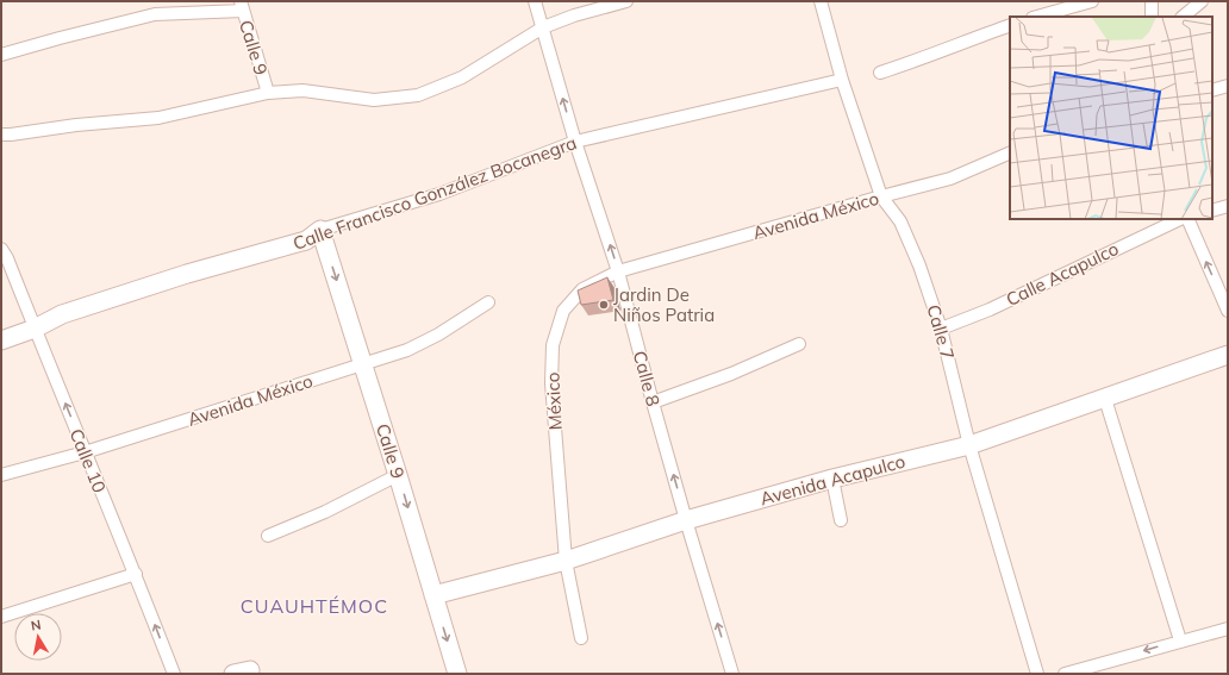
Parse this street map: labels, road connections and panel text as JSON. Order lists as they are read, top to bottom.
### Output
{
  "streets": {
    "street": [
      "Calle 9",
      "Calle Francisco González Bocanegra",
      "Avenida México",
      "Calle Acapulco",
      "Calle 7",
      "Calle 8",
      "México",
      "Calle 10",
      "Avenida Acapulco"
    ]
  },
  "crossings": [
    ["Calle 9", "Calle Francisco González Bocanegra"],
    ["Calle 9", "Avenida México"],
    ["Calle 9", "Avenida Acapulco"],
    ["Calle Francisco González Bocanegra", "Calle 7"],
    ["Calle Francisco González Bocanegra", "Calle 8"],
    ["Calle Francisco González Bocanegra", "Calle 10"],
    ["Avenida México", "Calle 7"],
    ["Avenida México", "Calle 8"],
    ["Avenida México", "México"],
    ["Avenida México", "Calle 10"],
    ["Calle Acapulco", "Calle 7"],
    ["Calle 7", "Avenida Acapulco"],
    ["Calle 8", "México"],
    ["Calle 8", "Avenida Acapulco"],
    ["México", "Avenida Acapulco"]
  ],
  "one_way": ["Calle 9", "Calle 8", "Calle 10"],
  "districts": ["CUAUHTÉMOC"],
  "places": ["Jardin De Niños Patria"],
  "north": "top"
}
